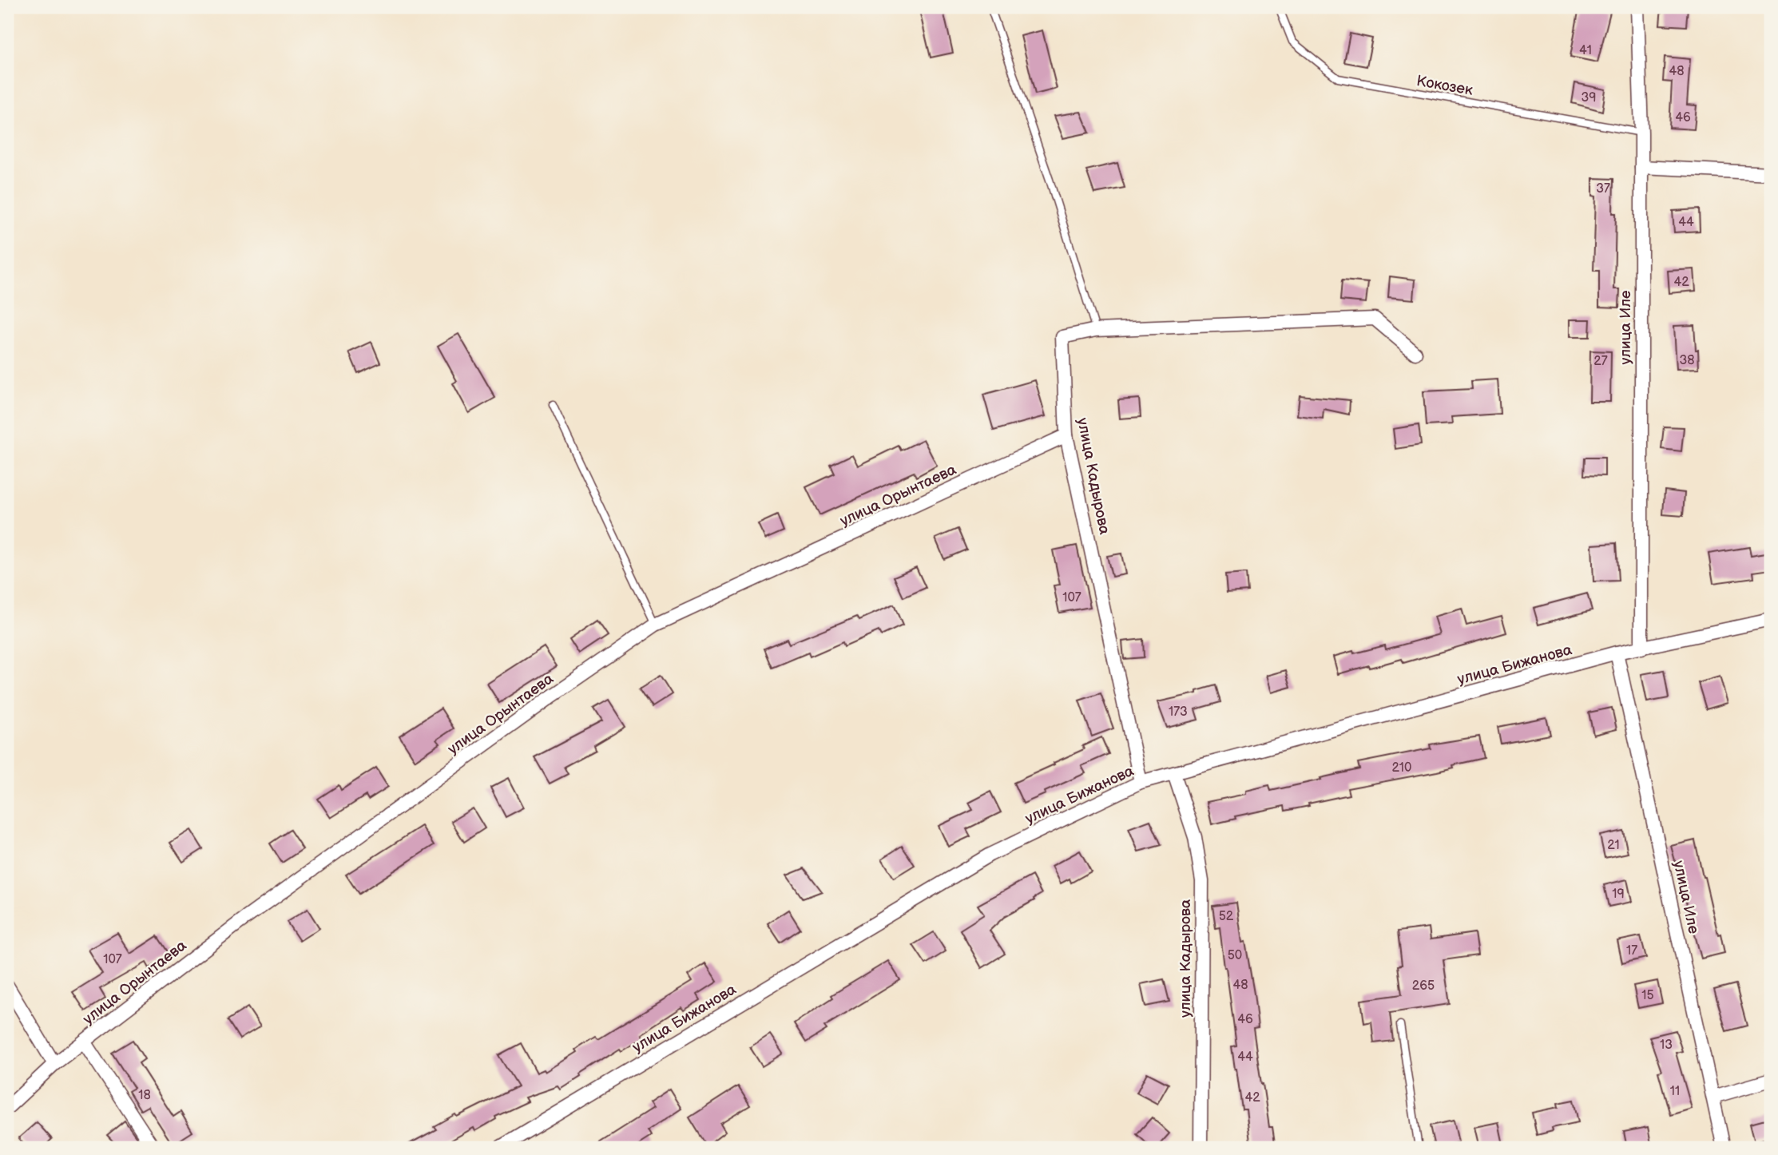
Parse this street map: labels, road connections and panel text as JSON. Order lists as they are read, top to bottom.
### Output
{
  "streets": {
    "street": [
      "улица Иле",
      "улица Кадырова",
      "улица Орынтаева",
      "улица Бижанова"
    ],
    "lane": ["Кокозек"]
  },
  "crossings": [
    ["Кокозек", "улица Иле"],
    ["улица Иле", "улица Бижанова"],
    ["улица Кадырова", "улица Орынтаева"],
    ["улица Кадырова", "улица Бижанова"]
  ],
  "house_numbers": [
    "41",
    "48",
    "39",
    "46",
    "37",
    "44",
    "42",
    "38",
    "27",
    "107",
    "173",
    "210",
    "21",
    "19",
    "52",
    "17",
    "50",
    "107",
    "48",
    "265",
    "15",
    "46",
    "13",
    "44",
    "11",
    "18",
    "42"
  ]
}
